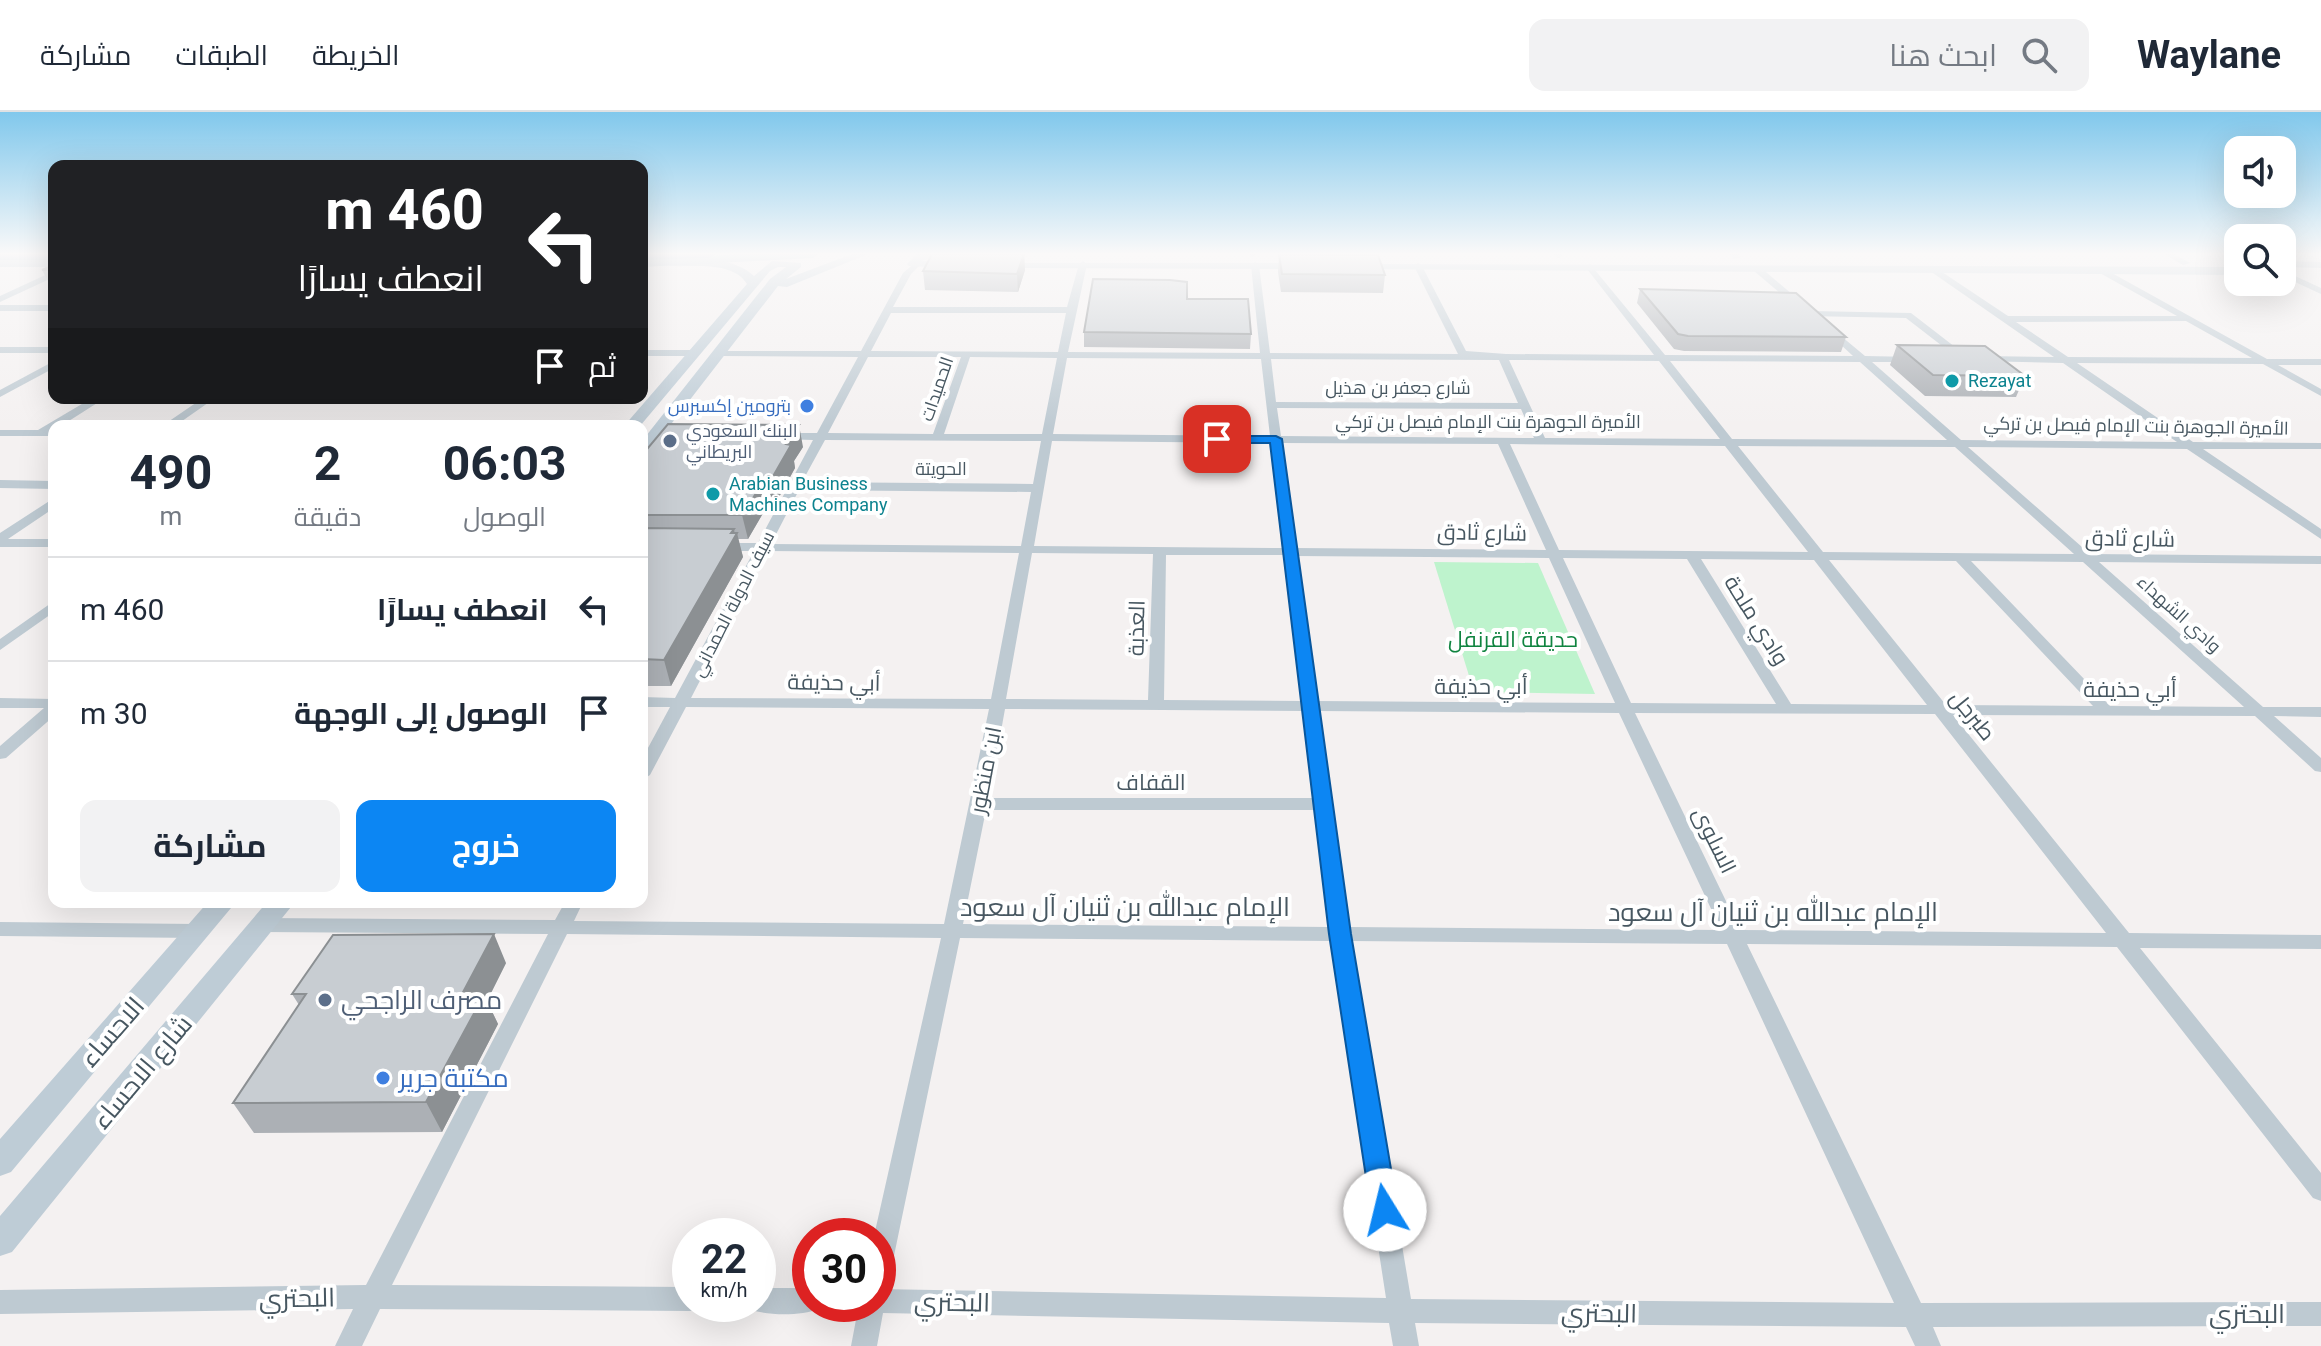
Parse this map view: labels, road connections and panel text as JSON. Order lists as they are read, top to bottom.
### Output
{
  "streets": {
    "main road": ["الاحساء", "شارع الاحساء"],
    "street": [
      "شارع جعفر بن هذيل",
      "الحميدات",
      "الأميرة الجوهرة بنت الإمام فيصل بن تركي",
      "الحويتة",
      "شارع ثادق",
      "سيف الدولة الحمداني",
      "وادي الشهداء",
      "وادي ملحة",
      "العذبة",
      "أبي حذيفة",
      "طبرجل",
      "ابن منظور",
      "القفاف",
      "السلوى",
      "الإمام عبدالله بن ثنيان آل سعود",
      "البحتري"
    ]
  },
  "crossings": [
    ["الحميدات", "الأميرة الجوهرة بنت الإمام فيصل بن تركي"],
    ["الأميرة الجوهرة بنت الإمام فيصل بن تركي", "سيف الدولة الحمداني"],
    ["الأميرة الجوهرة بنت الإمام فيصل بن تركي", "وادي الشهداء"],
    ["الأميرة الجوهرة بنت الإمام فيصل بن تركي", "طبرجل"],
    ["الأميرة الجوهرة بنت الإمام فيصل بن تركي", "ابن منظور"],
    ["الأميرة الجوهرة بنت الإمام فيصل بن تركي", "السلوى"],
    ["الحويتة", "سيف الدولة الحمداني"],
    ["الحويتة", "ابن منظور"],
    ["شارع ثادق", "سيف الدولة الحمداني"],
    ["شارع ثادق", "وادي الشهداء"],
    ["شارع ثادق", "وادي ملحة"],
    ["شارع ثادق", "العذبة"],
    ["شارع ثادق", "طبرجل"],
    ["شارع ثادق", "ابن منظور"],
    ["شارع ثادق", "السلوى"],
    ["سيف الدولة الحمداني", "أبي حذيفة"],
    ["وادي الشهداء", "أبي حذيفة"],
    ["وادي ملحة", "أبي حذيفة"],
    ["العذبة", "أبي حذيفة"],
    ["أبي حذيفة", "طبرجل"],
    ["أبي حذيفة", "ابن منظور"],
    ["أبي حذيفة", "السلوى"],
    ["طبرجل", "الإمام عبدالله بن ثنيان آل سعود"],
    ["ابن منظور", "القفاف"],
    ["ابن منظور", "الإمام عبدالله بن ثنيان آل سعود"],
    ["السلوى", "الإمام عبدالله بن ثنيان آل سعود"],
    ["السلوى", "البحتري"],
    ["الإمام عبدالله بن ثنيان آل سعود", "شارع الاحساء"]
  ],
  "parks": ["حديقة القرنفل"],
  "places": [
    "Rezayat",
    "بترومين إكسبرس",
    "البنك السعودي البريطاني",
    "Arabian Business Machines Company",
    "مصرف الراجحي",
    "مكتبة جرير"
  ],
  "page": {
    "header": "Waylane",
    "search": "ابحث هنا",
    "nav": ["الخريطة", "الطبقات", "مشاركة"],
    "turn": ["460 m", "انعطف يسارًا"],
    "then": "ثم",
    "eta": [
      "06:03",
      "الوصول",
      "2",
      "دقيقة",
      "490",
      "m"
    ],
    "list": [
      {
        "name": "انعطف يسارًا",
        "value": "460 m"
      },
      {
        "name": "الوصول إلى الوجهة",
        "value": "30 m"
      }
    ],
    "buttons": ["خروج", "مشاركة"],
    "speed": "22 km/h",
    "limit": "30"
  }
}
